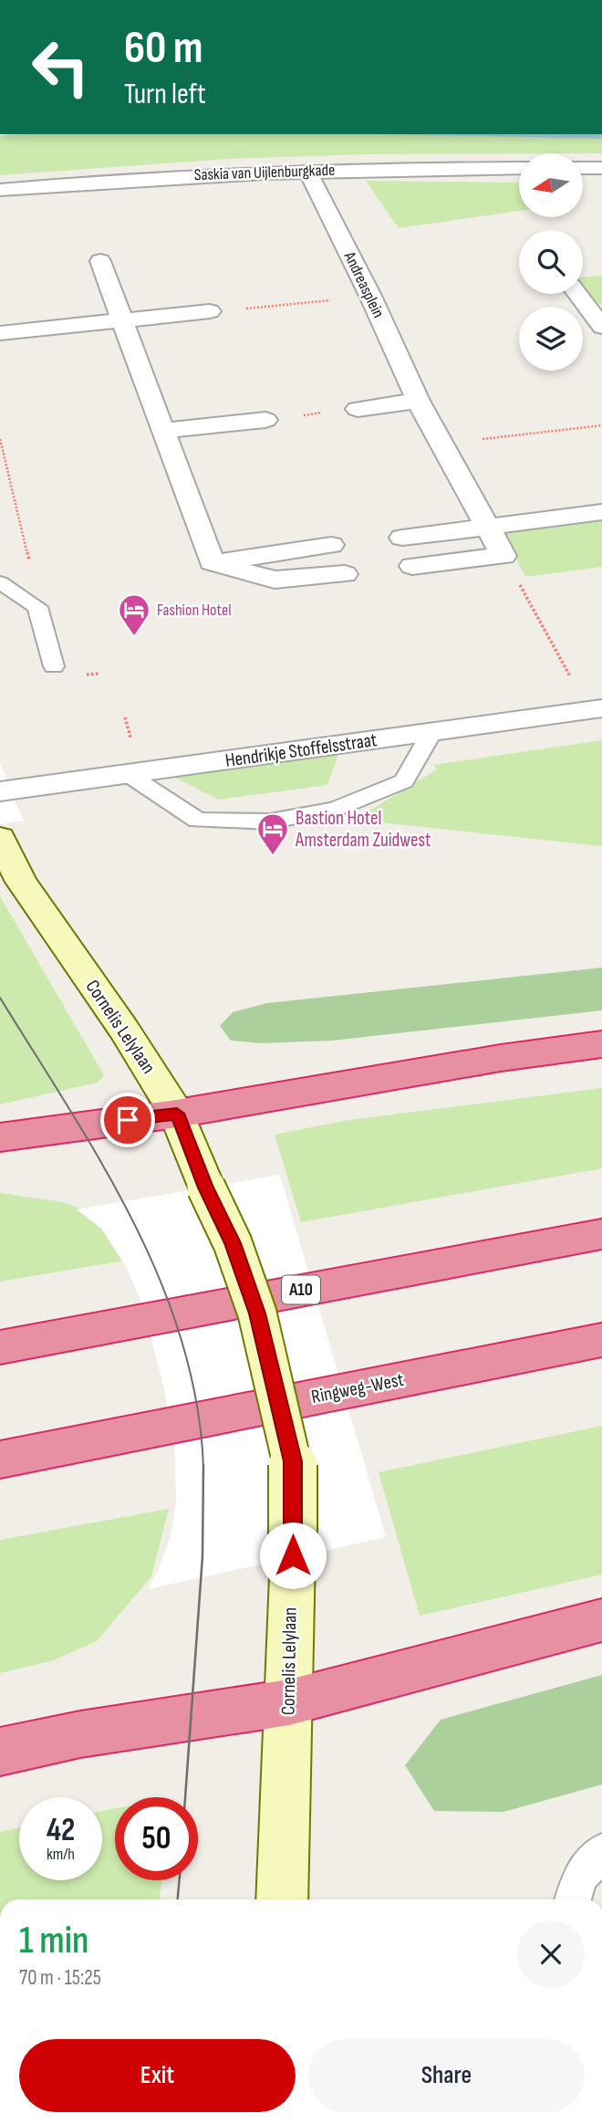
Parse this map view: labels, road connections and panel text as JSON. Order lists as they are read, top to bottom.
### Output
{
  "streets": {
    "highway": ["A10", "Ringweg-West"],
    "main road": ["Cornelis Lelylaan"],
    "street": ["Saskia van Uijlenburgkade", "Andreasplein", "Hendrikje Stoffelsstraat"]
  },
  "crossings": [
    ["Saskia van Uijlenburgkade", "Andreasplein"]
  ],
  "places": {
    "hotel": ["Fashion Hotel", "Bastion Hotel Amsterdam Zuidwest"]
  },
  "north": "left",
  "page": {
    "turn": ["60 m", "Turn left"],
    "speed": "42 km/h",
    "limit": "50",
    "heading": ["1 min", "70 m · 15:25"],
    "buttons": ["Exit", "Share"]
  }
}
